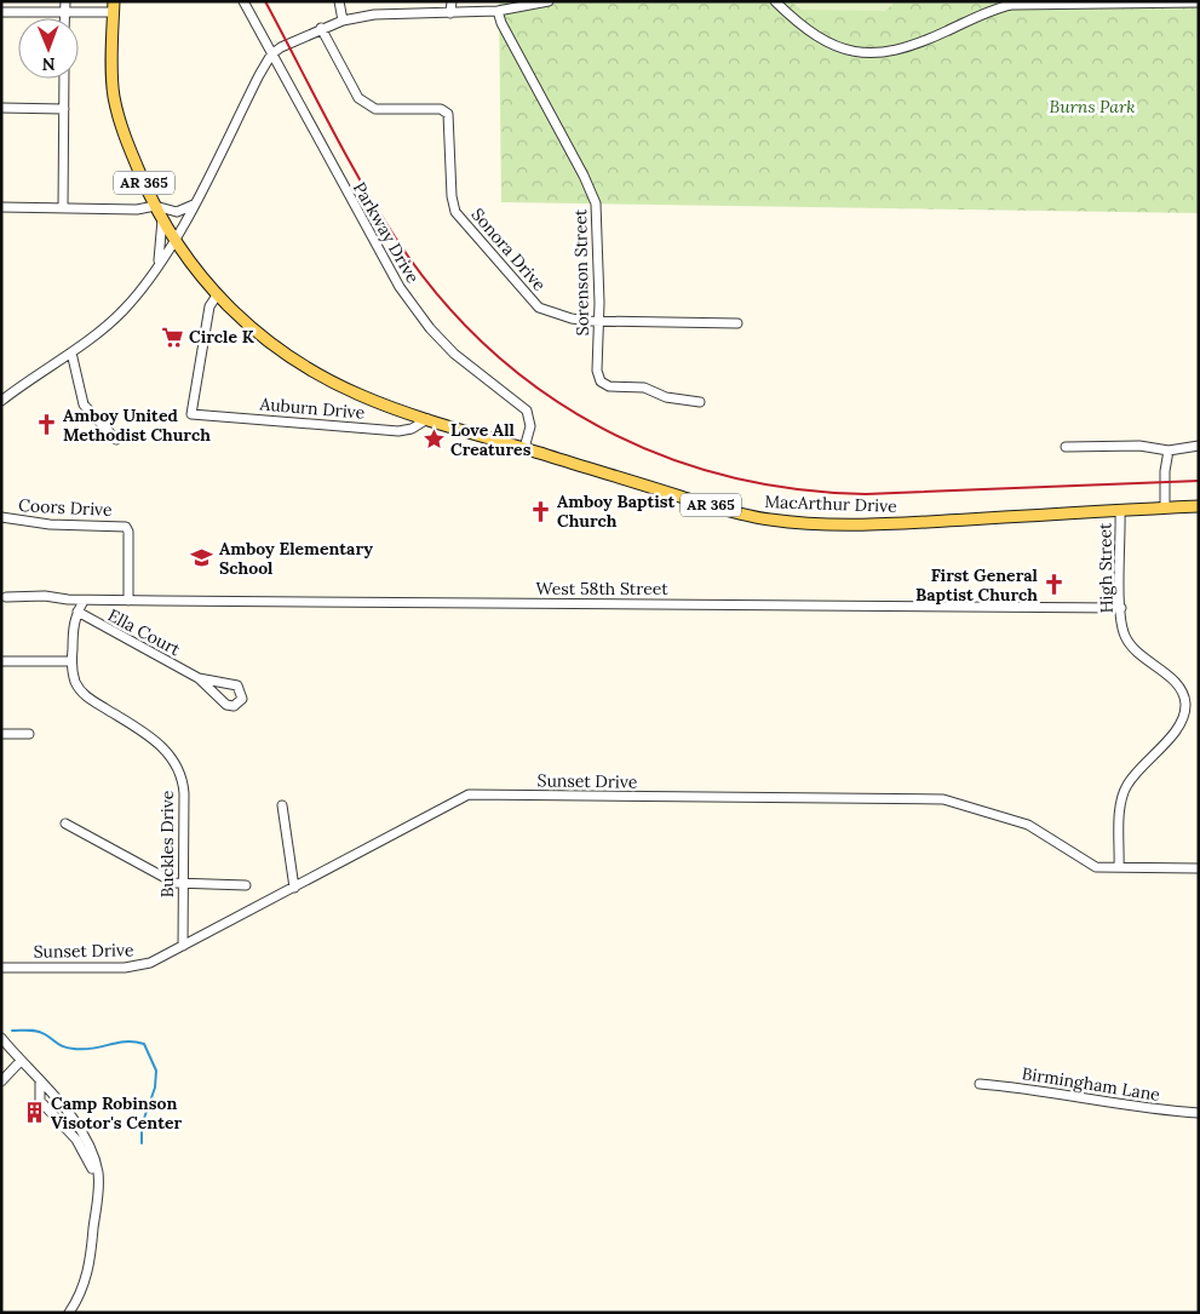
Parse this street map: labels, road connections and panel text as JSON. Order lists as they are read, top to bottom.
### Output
{
  "streets": {
    "main road": ["AR 365", "MacArthur Drive"],
    "street": [
      "Parkway Drive",
      "Sonora Drive",
      "Sorenson Street",
      "Auburn Drive",
      "Coors Drive",
      "High Street",
      "West 58th Street",
      "Ella Court",
      "Sunset Drive",
      "Buckles Drive",
      "Birmingham Lane"
    ]
  },
  "crossings": [
    ["Parkway Drive", "MacArthur Drive"],
    ["Sonora Drive", "Sorenson Street"],
    ["Auburn Drive", "MacArthur Drive"],
    ["MacArthur Drive", "High Street"],
    ["Coors Drive", "West 58th Street"],
    ["High Street", "West 58th Street"],
    ["High Street", "Sunset Drive"],
    ["Ella Court", "Buckles Drive"],
    ["Sunset Drive", "Buckles Drive"]
  ],
  "parks": ["Burns Park"],
  "places": {
    "supermarket": ["Circle K"],
    "church": ["Amboy United Methodist Church", "Amboy Baptist Church", "First General Baptist Church"],
    "place": ["Love All Creatures"],
    "school or university": ["Amboy Elementary School"],
    "building": ["Camp Robinson Visotor's Center"]
  },
  "north": "bottom"
}
